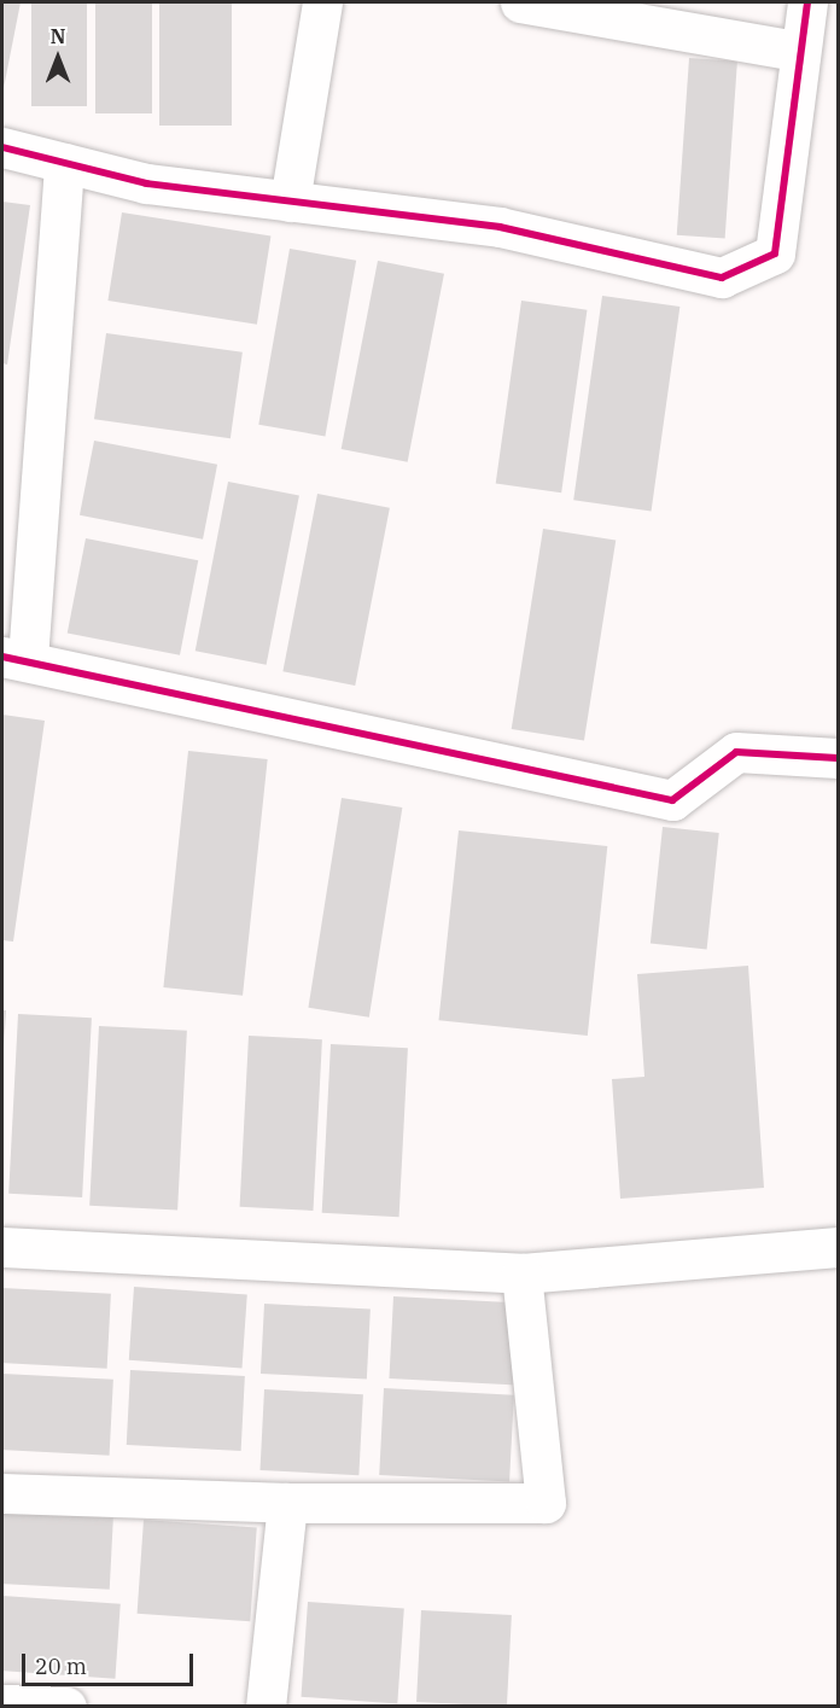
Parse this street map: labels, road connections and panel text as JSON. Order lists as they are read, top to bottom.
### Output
{
  "scale_bar": "20 m",
  "north": "top"
}
